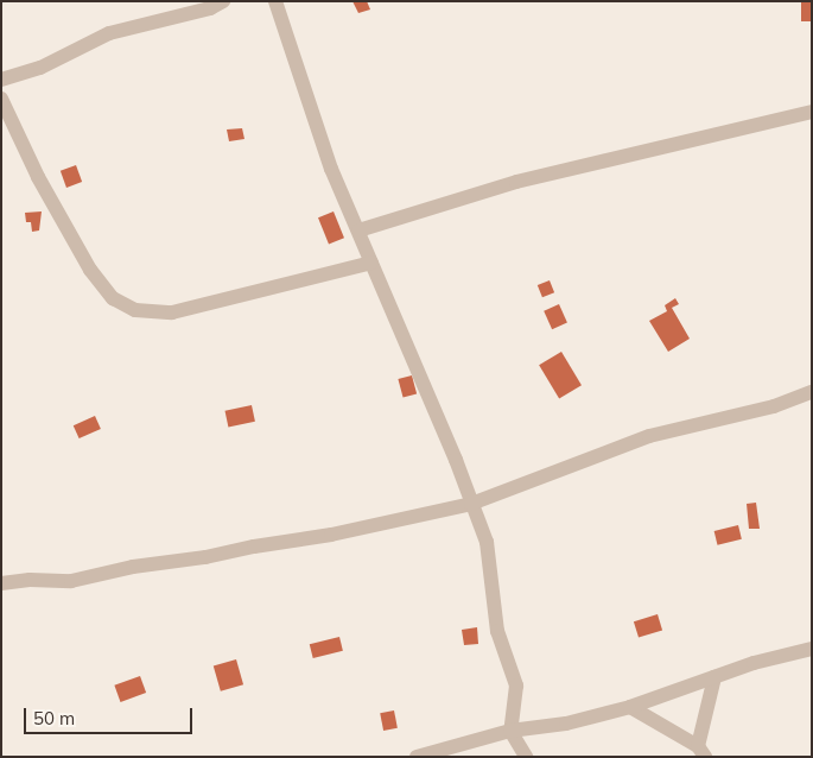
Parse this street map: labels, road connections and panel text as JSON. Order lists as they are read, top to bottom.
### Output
{
  "scale_bar": "50 m"
}
